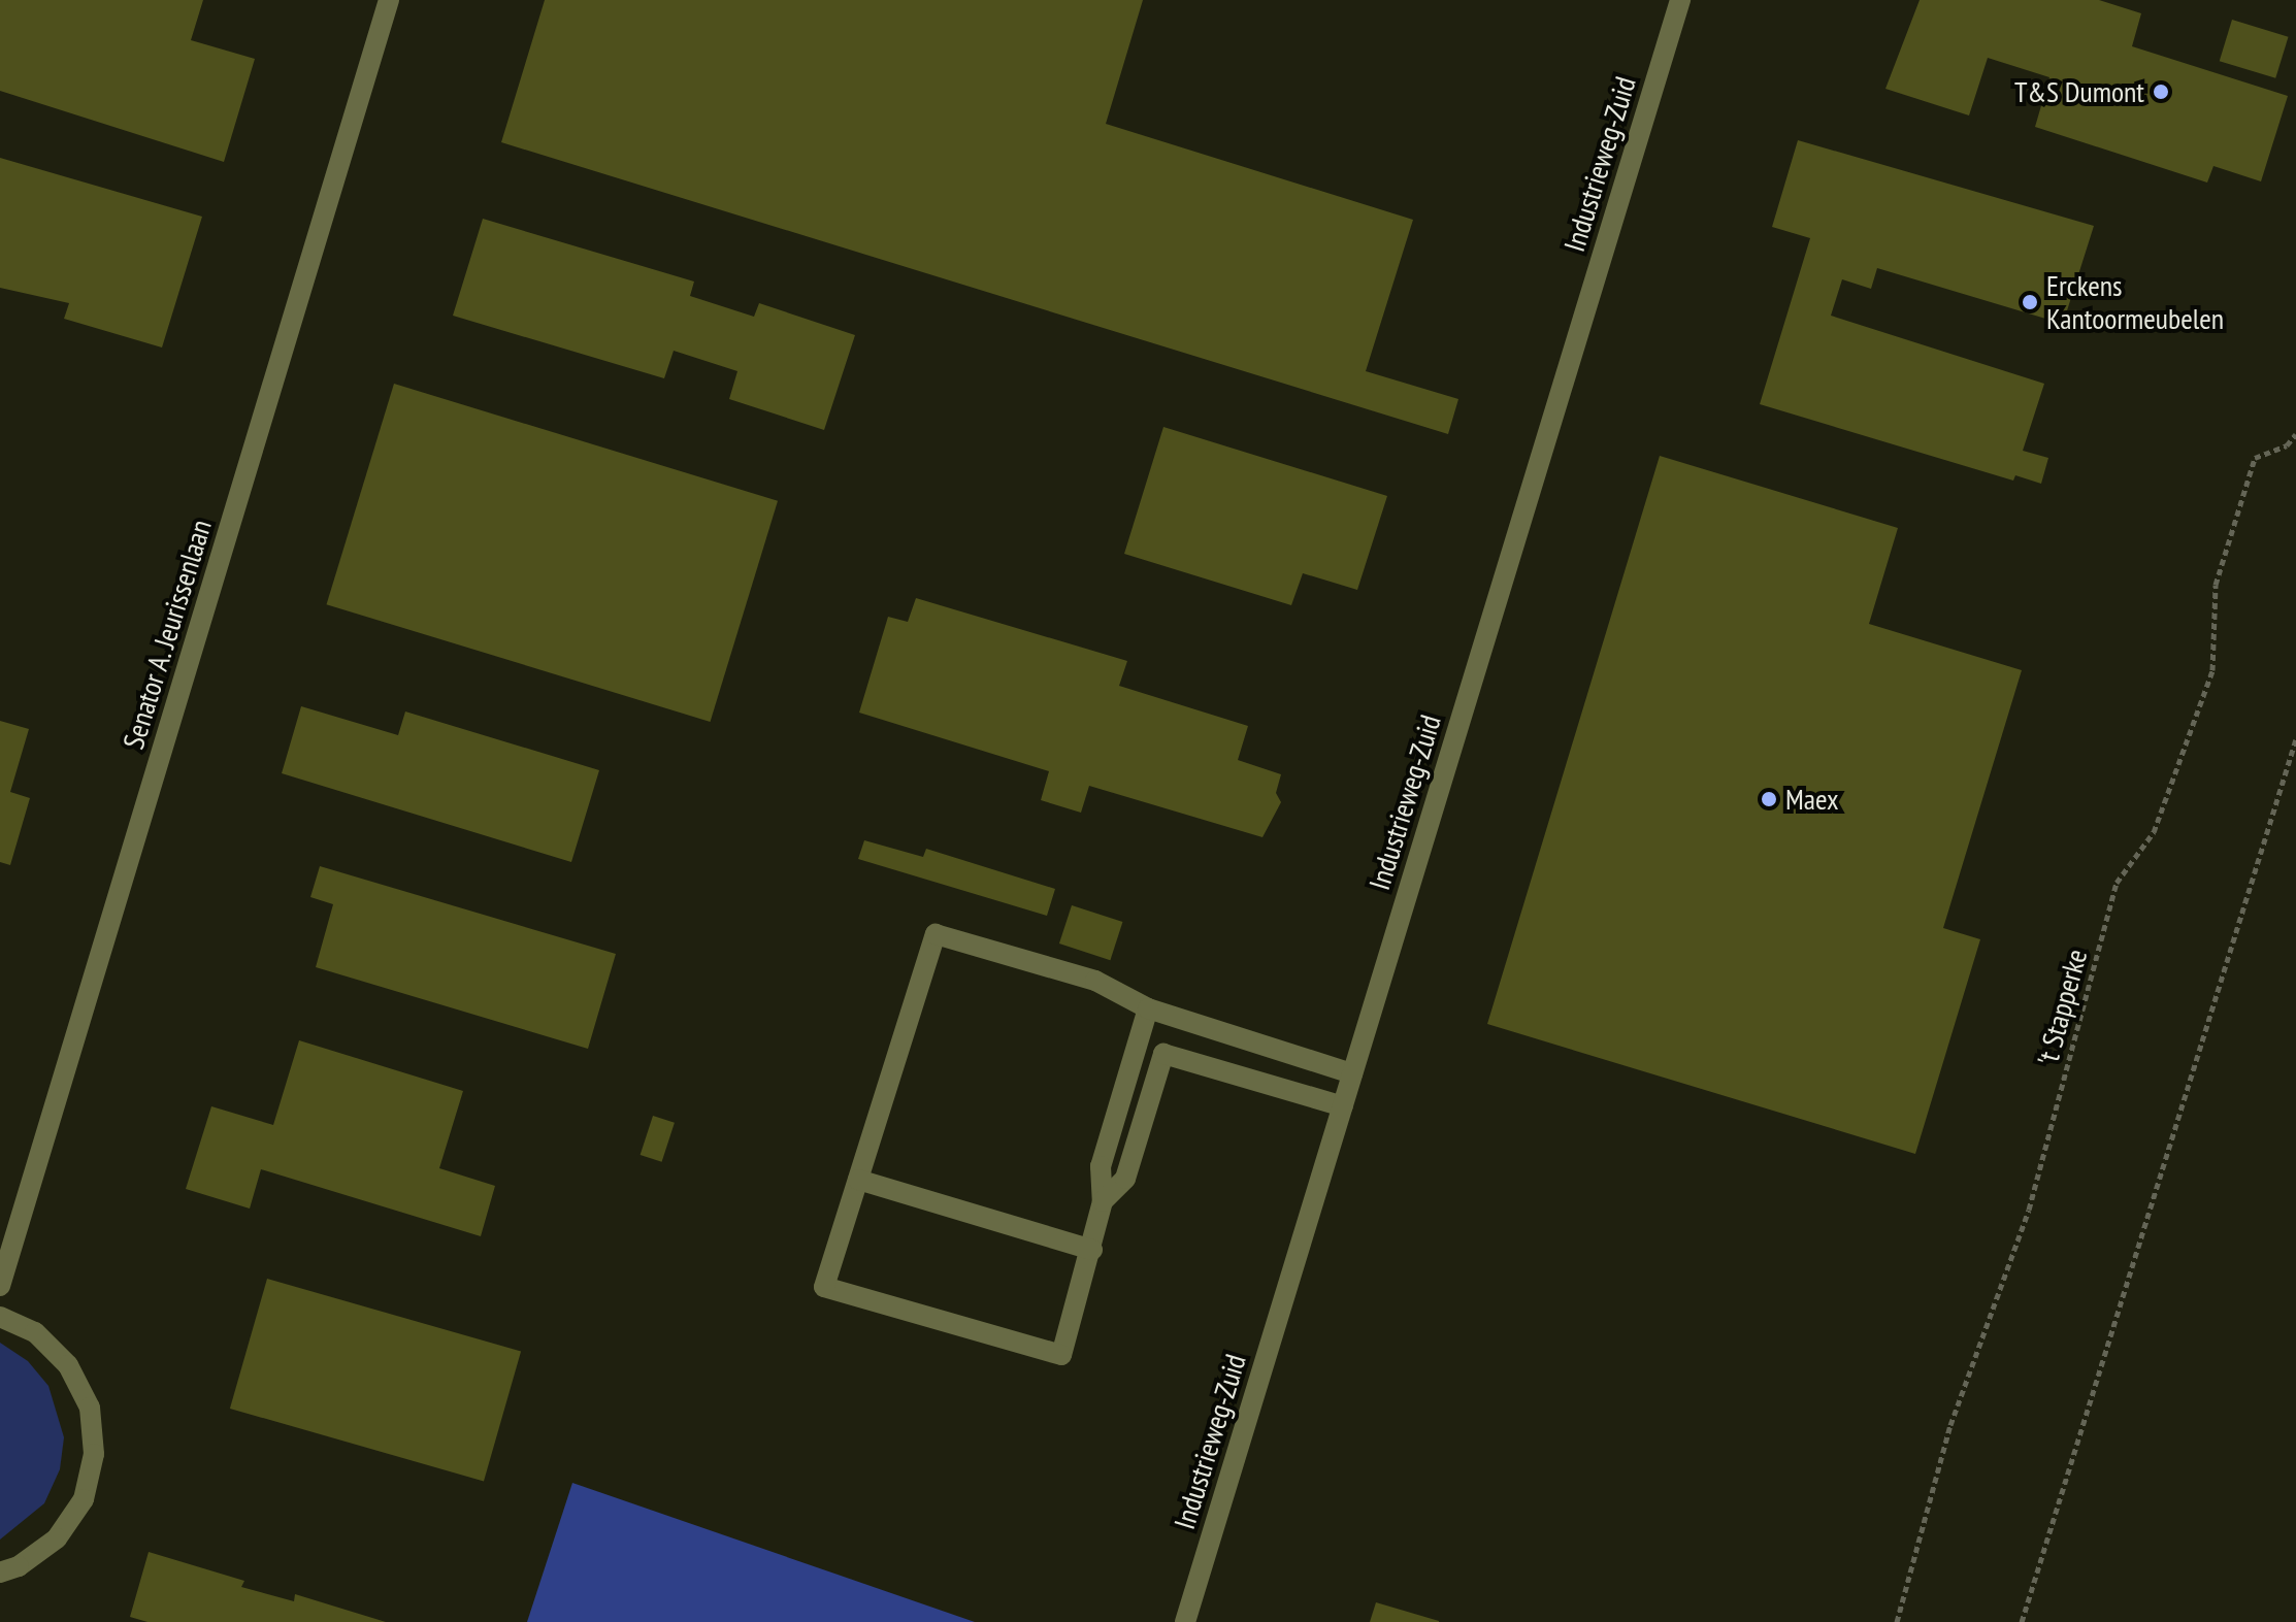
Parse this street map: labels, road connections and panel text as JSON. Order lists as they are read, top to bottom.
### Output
{
  "streets": {
    "street": ["Industrieweg-Zuid", "Senator A. Jeurissenlaan"],
    "path": ["'t Stapperke"]
  },
  "places": ["T&S Dumont", "Erckens Kantoormeubelen", "Maex"]
}
